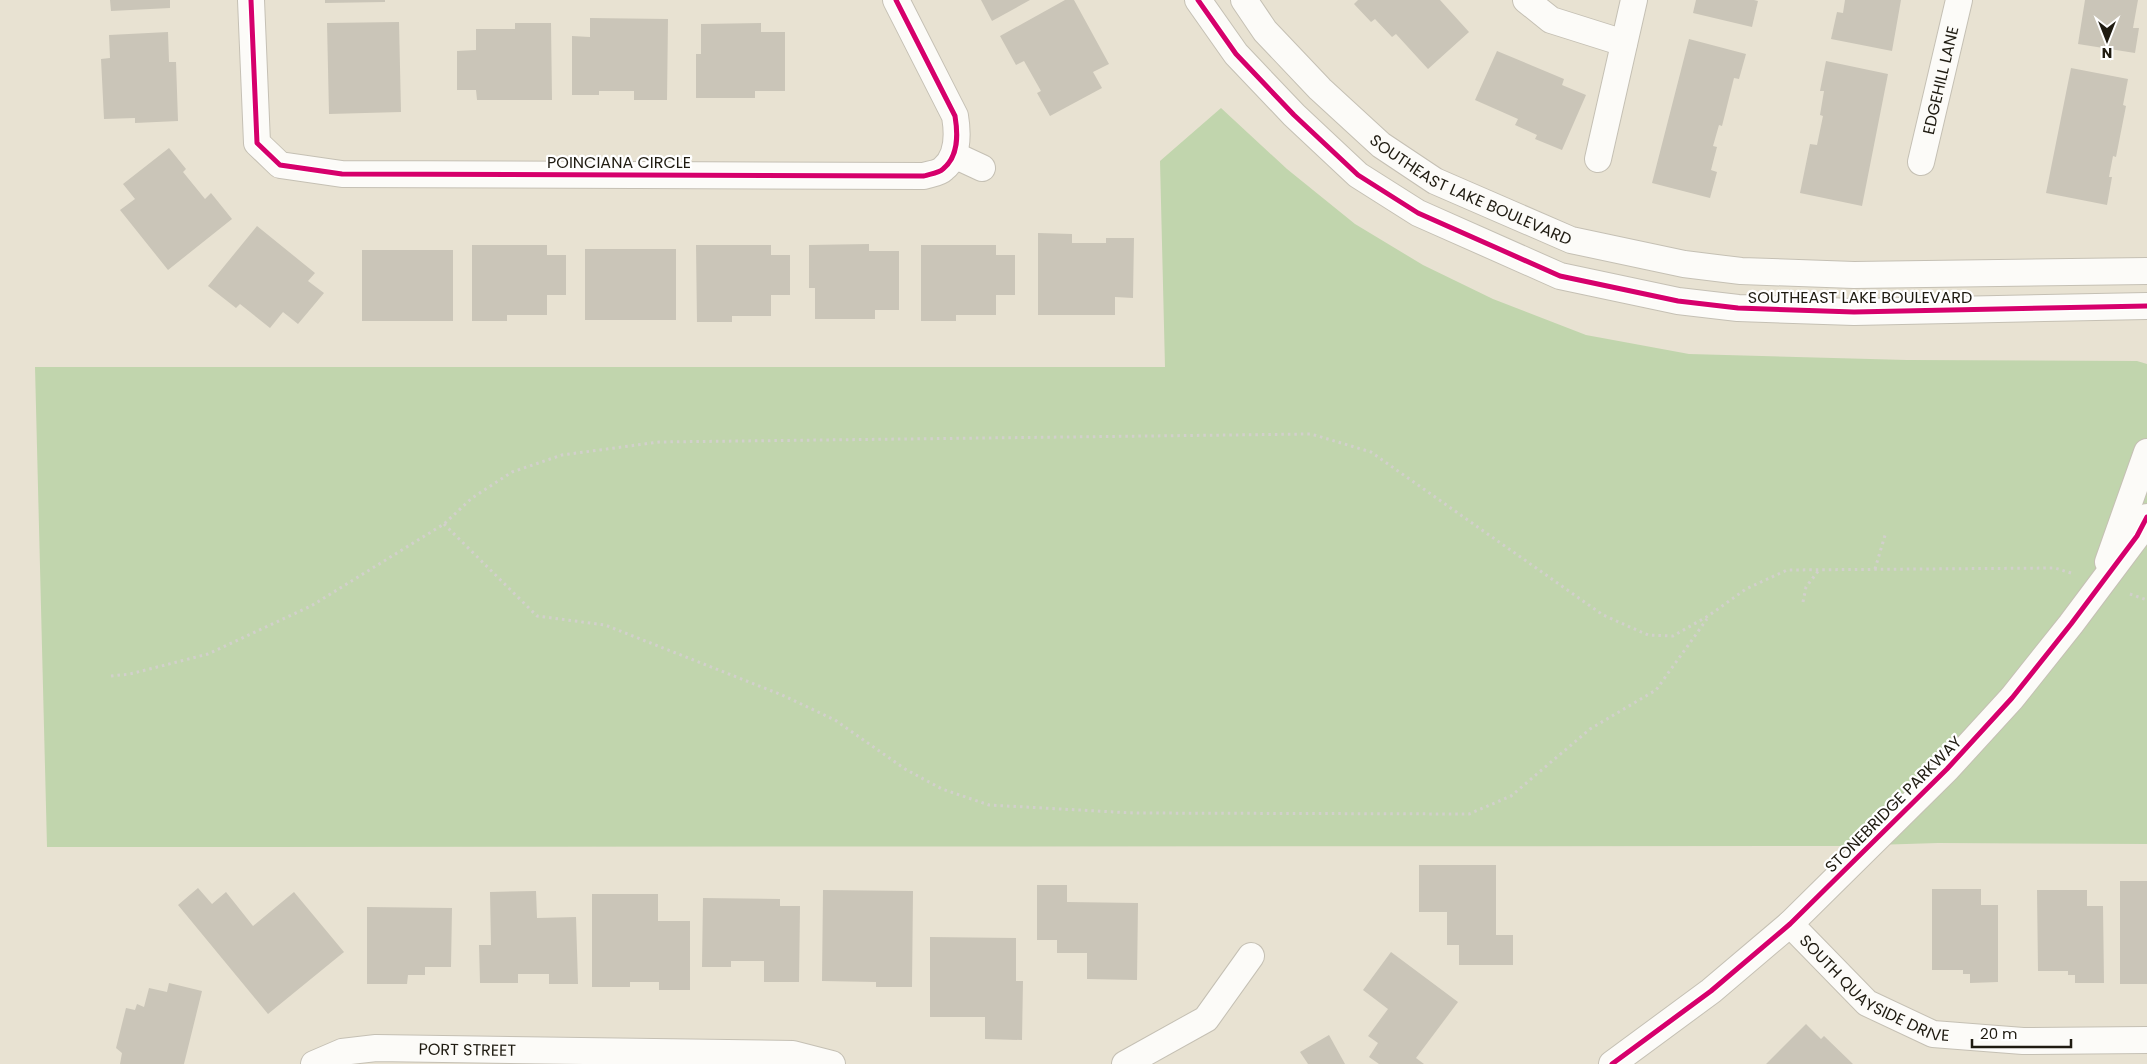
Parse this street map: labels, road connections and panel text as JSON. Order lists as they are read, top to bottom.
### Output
{
  "streets": {
    "street": [
      "EDGEHILL LANE",
      "POINCIANA CIRCLE",
      "SOUTHEAST LAKE BOULEVARD",
      "STONEBRIDGE PARKWAY",
      "SOUTH QUAYSIDE DRIVE",
      "PORT STREET"
    ]
  },
  "crossings": [
    ["STONEBRIDGE PARKWAY", "SOUTH QUAYSIDE DRIVE"]
  ],
  "scale_bar": "20 m",
  "north": "bottom"
}
